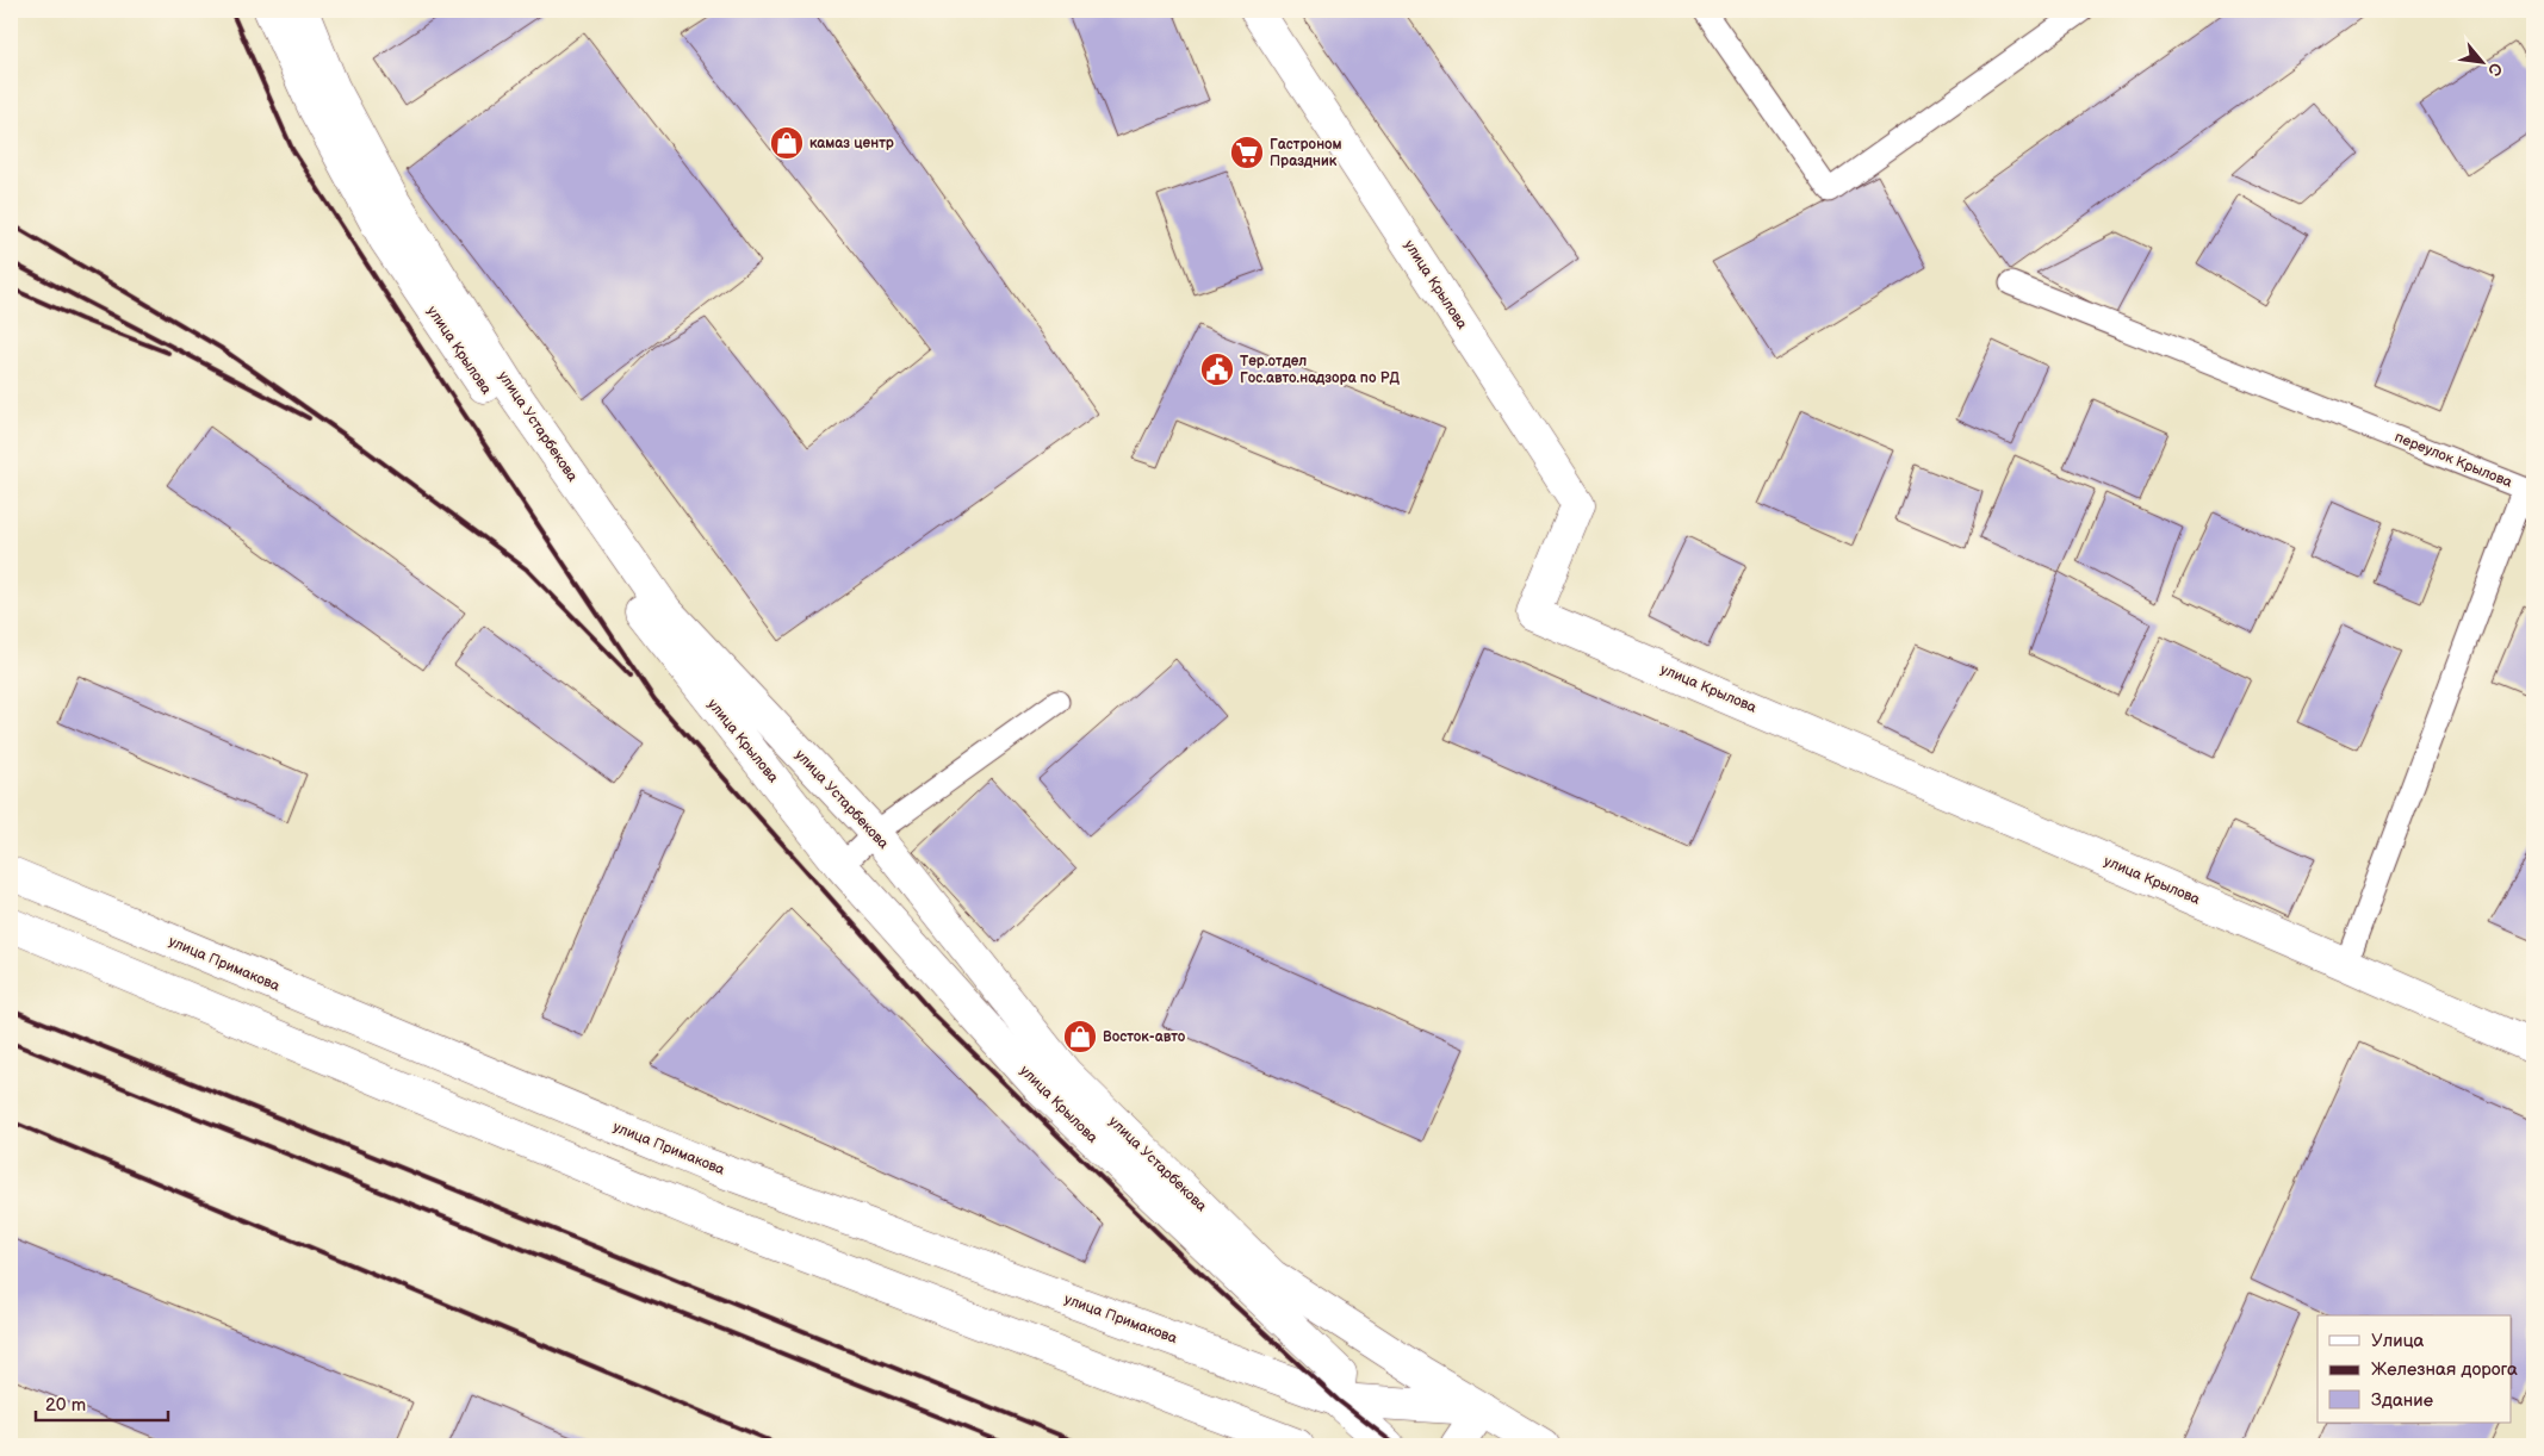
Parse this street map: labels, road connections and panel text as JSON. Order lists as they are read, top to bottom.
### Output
{
  "streets": {
    "main road": ["улица Крылова", "улица Устарбекова", "улица Примакова"],
    "lane": ["переулок Крылова"]
  },
  "crossings": [
    ["улица Крылова", "переулок Крылова"],
    ["улица Крылова", "улица Примакова"]
  ],
  "places": {
    "shop": ["камаз центр", "Восток-авто"],
    "supermarket": ["Гастроном Праздник"],
    "public building": ["Тер.отдел Гос.авто.надзора по РД"]
  },
  "legend": ["Улица", "Железная дорога", "Здание"],
  "scale_bar": "20 m",
  "north": "bottom right"
}
